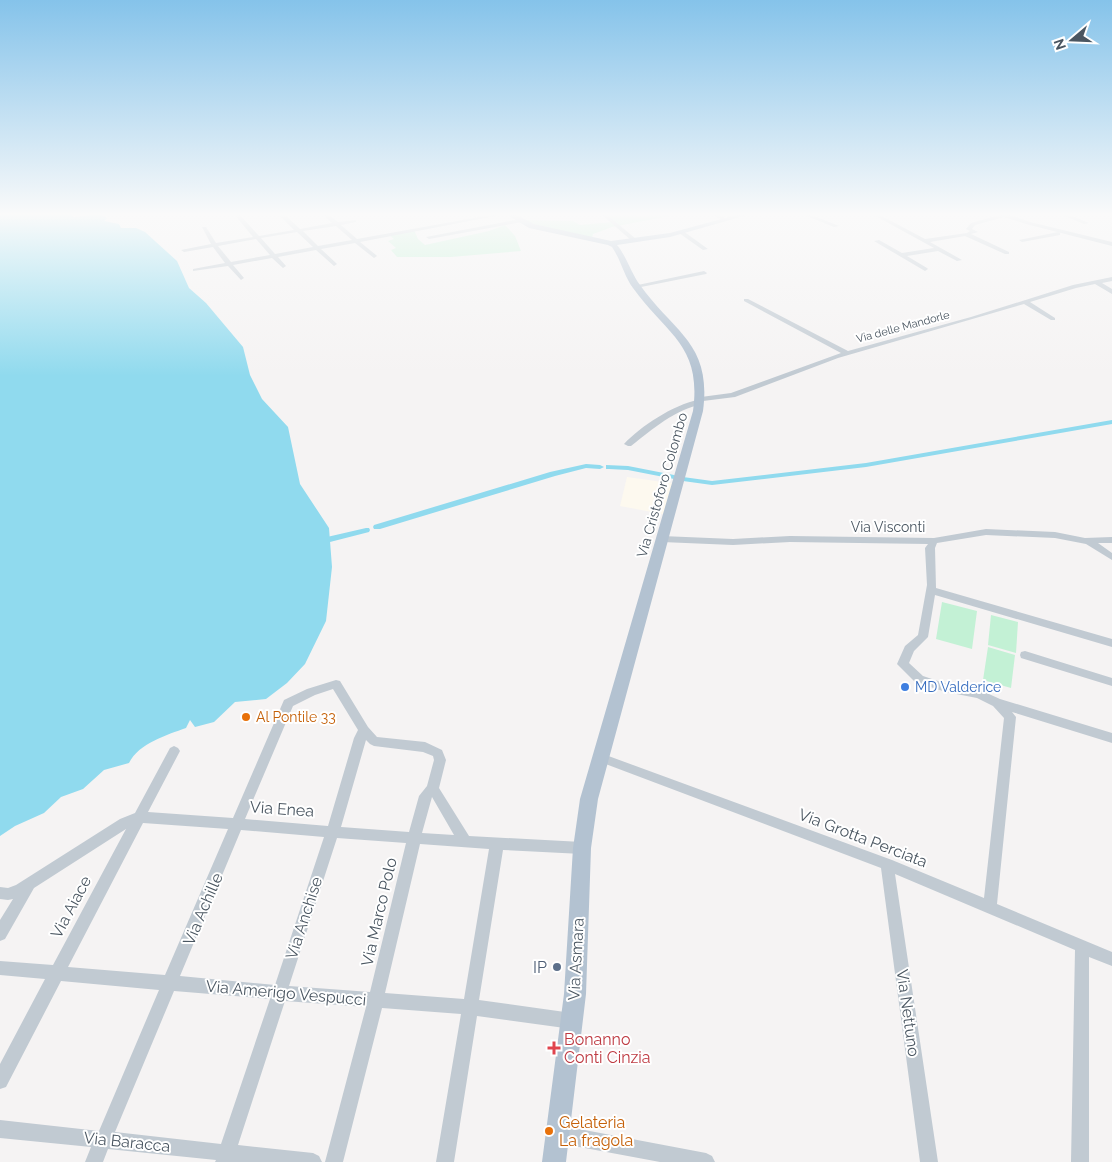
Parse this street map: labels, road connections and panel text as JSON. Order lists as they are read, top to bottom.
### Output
{
  "streets": {
    "main road": ["Via Cristoforo Colombo", "Via Asmara"],
    "street": [
      "Via delle Mandorle",
      "Via Visconti",
      "Via Enea",
      "Via Grotta Perciata",
      "Via Aiace",
      "Via Achille",
      "Via Marco Polo",
      "Via Anchise",
      "Via Amerigo Vespucci",
      "Via Nettuno",
      "Via Baracca"
    ]
  },
  "crossings": [
    ["Via delle Mandorle", "Via Cristoforo Colombo"],
    ["Via Cristoforo Colombo", "Via Visconti"],
    ["Via Cristoforo Colombo", "Via Grotta Perciata"],
    ["Via Cristoforo Colombo", "Via Asmara"],
    ["Via Enea", "Via Aiace"],
    ["Via Enea", "Via Achille"],
    ["Via Enea", "Via Marco Polo"],
    ["Via Enea", "Via Anchise"],
    ["Via Enea", "Via Asmara"],
    ["Via Grotta Perciata", "Via Asmara"],
    ["Via Grotta Perciata", "Via Nettuno"],
    ["Via Aiace", "Via Amerigo Vespucci"],
    ["Via Achille", "Via Marco Polo"],
    ["Via Achille", "Via Anchise"],
    ["Via Achille", "Via Amerigo Vespucci"],
    ["Via Achille", "Via Baracca"],
    ["Via Marco Polo", "Via Anchise"],
    ["Via Marco Polo", "Via Amerigo Vespucci"],
    ["Via Anchise", "Via Amerigo Vespucci"],
    ["Via Anchise", "Via Baracca"],
    ["Via Asmara", "Via Amerigo Vespucci"]
  ],
  "places": {
    "other": [
      "MD Valderice",
      "Al Pontile 33",
      "IP",
      "Gelateria La fragola"
    ],
    "health": ["Bonanno Conti Cinzia"]
  },
  "north": "left"
}
